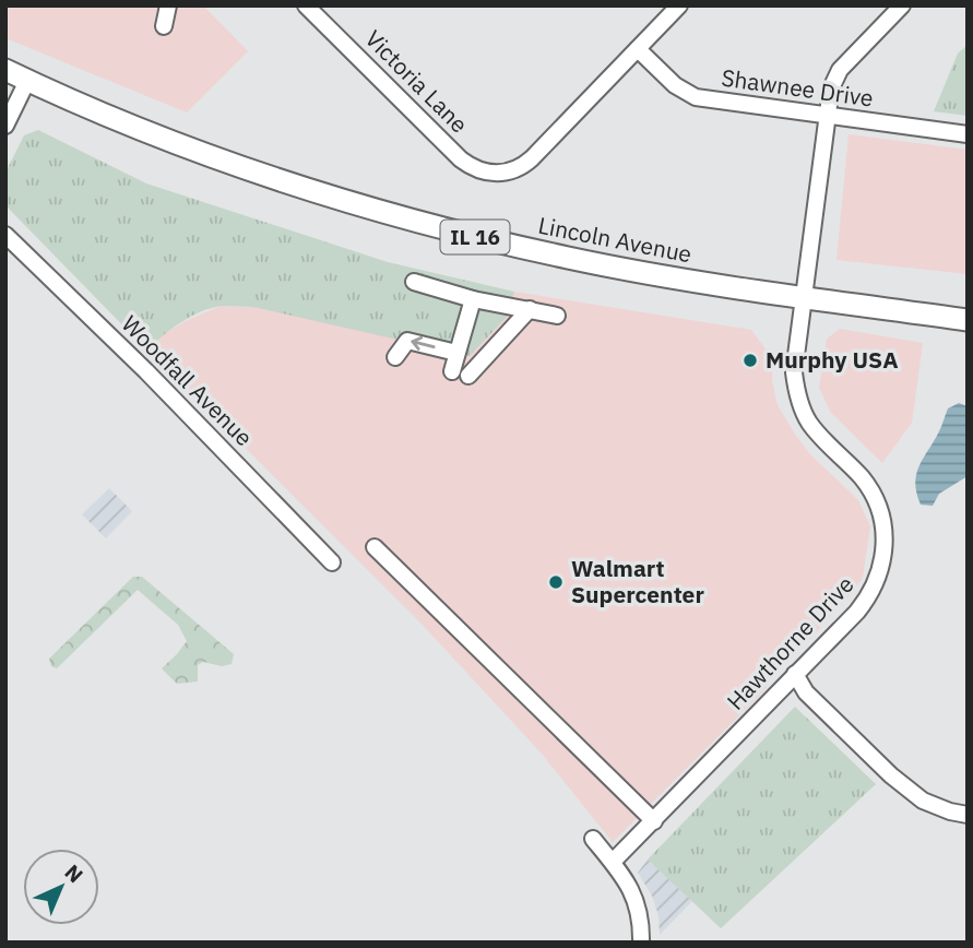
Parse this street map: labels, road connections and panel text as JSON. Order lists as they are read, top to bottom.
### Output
{
  "streets": {
    "main road": ["IL 16", "Lincoln Avenue"],
    "street": [
      "Victoria Lane",
      "Shawnee Drive",
      "Woodfall Avenue",
      "Hawthorne Drive"
    ]
  },
  "crossings": [
    ["Victoria Lane", "Shawnee Drive"],
    ["Shawnee Drive", "Hawthorne Drive"],
    ["Lincoln Avenue", "Hawthorne Drive"]
  ],
  "places": ["Murphy USA", "Walmart Supercenter"],
  "north": "top right"
}
